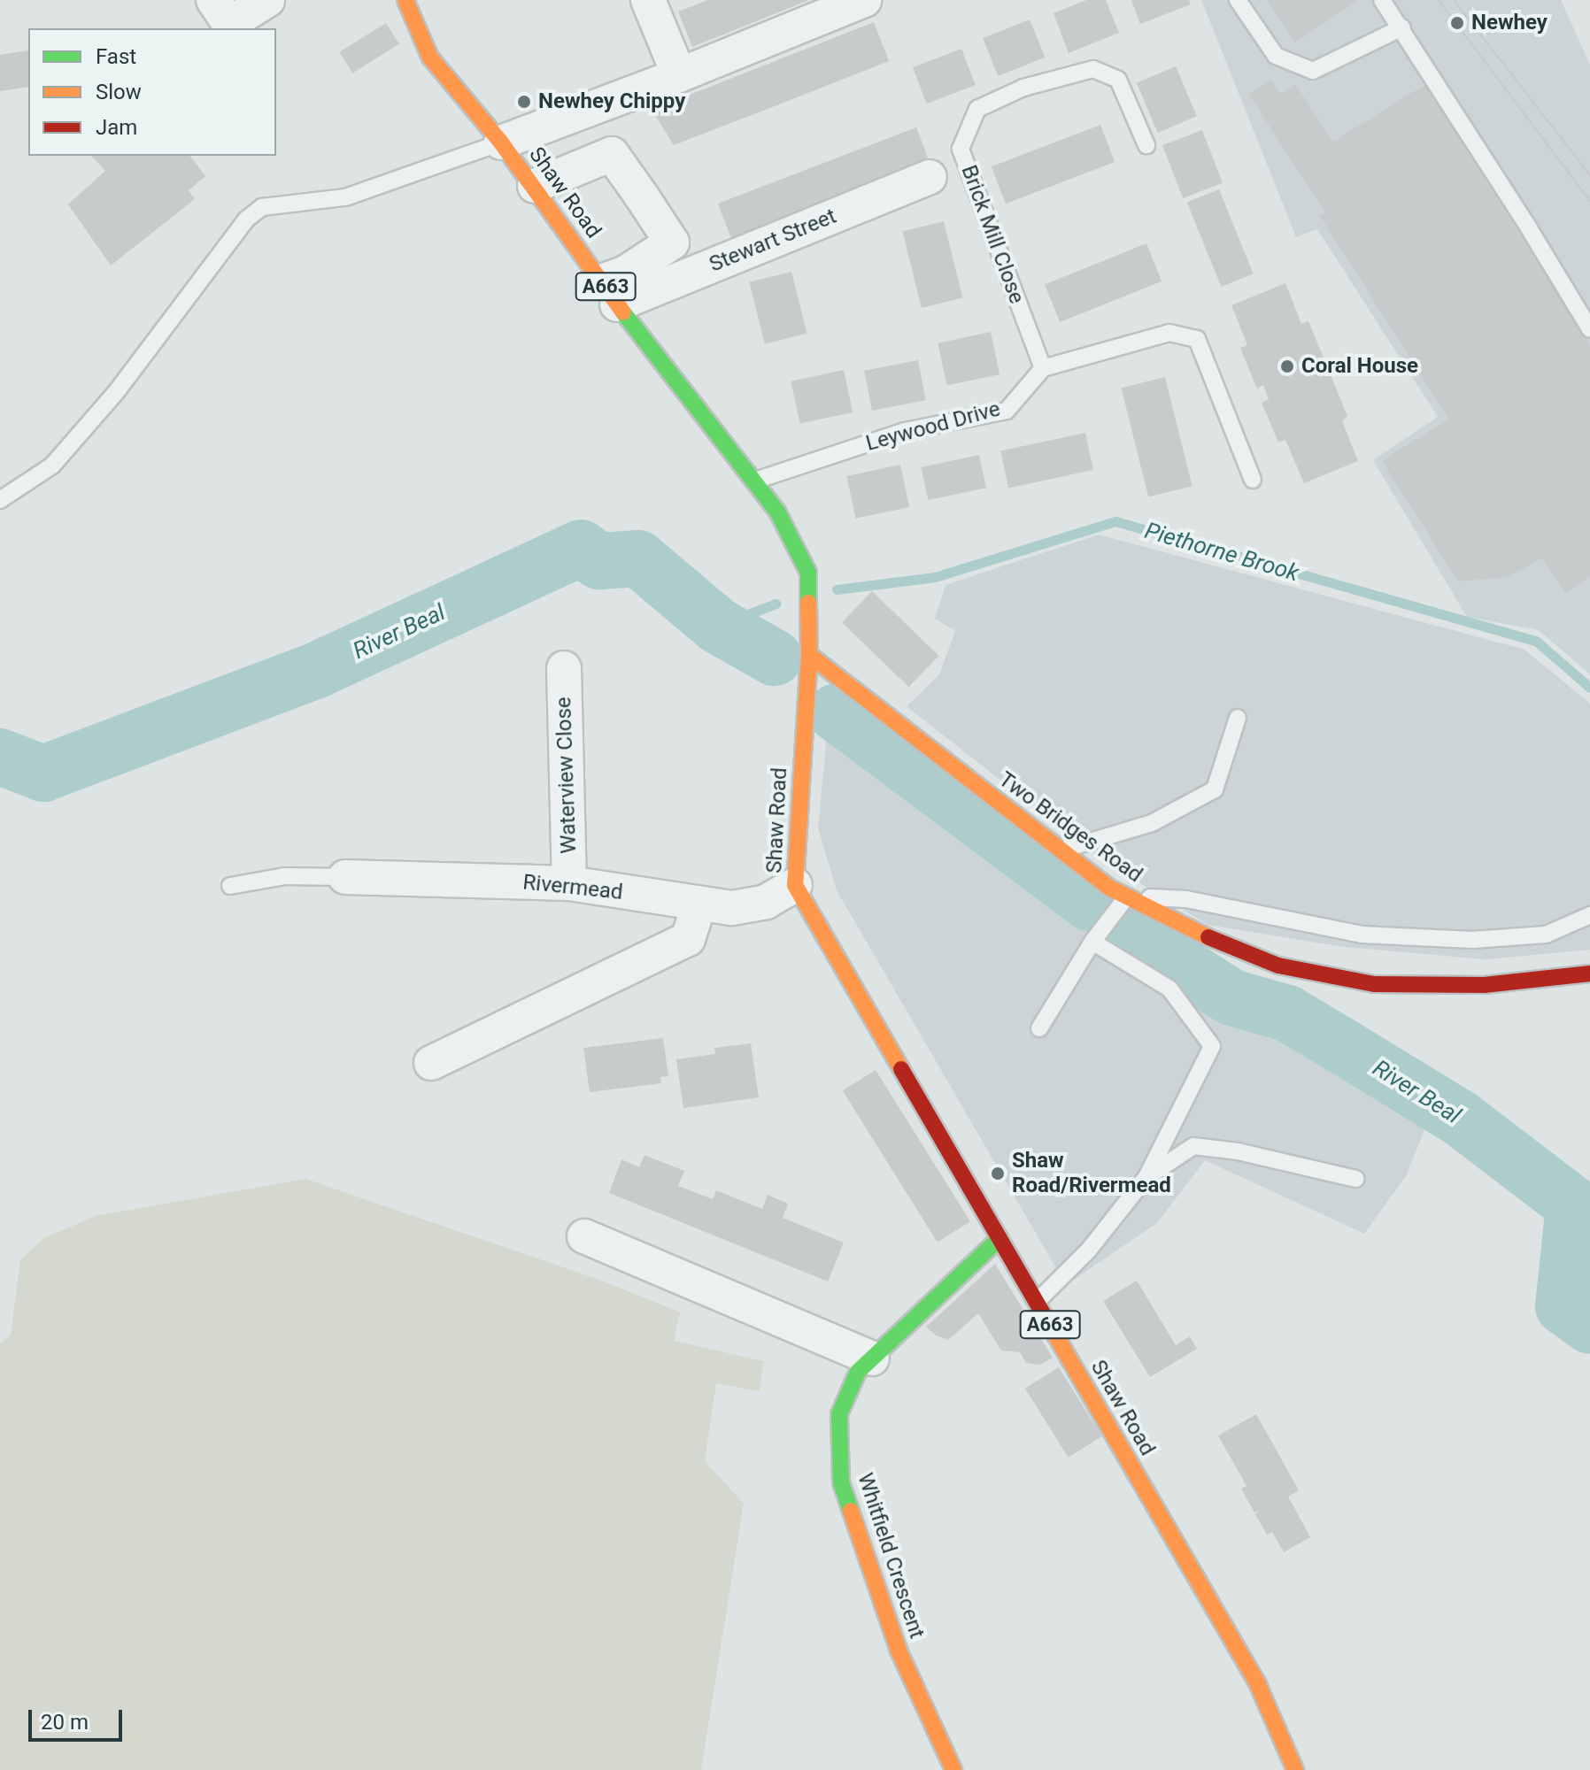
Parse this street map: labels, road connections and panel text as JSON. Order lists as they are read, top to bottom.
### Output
{
  "streets": {
    "main road": [
      "Shaw Road",
      "A663",
      "Two Bridges Road",
      "Whitfield Crescent"
    ],
    "street": ["Stewart Street", "Waterview Close", "Rivermead"],
    "lane": ["Brick Mill Close", "Leywood Drive"]
  },
  "crossings": [
    ["Shaw Road", "Stewart Street"],
    ["Shaw Road", "Leywood Drive"],
    ["Shaw Road", "Two Bridges Road"],
    ["Shaw Road", "Rivermead"],
    ["Shaw Road", "Whitfield Crescent"],
    ["Brick Mill Close", "Leywood Drive"],
    ["Waterview Close", "Rivermead"]
  ],
  "water": ["Piethorne Brook", "River Beal"],
  "places": [
    "Newhey",
    "Newhey Chippy",
    "Coral House",
    "Shaw Road/Rivermead"
  ],
  "legend": ["Fast", "Slow", "Jam"],
  "scale_bar": "20 m"
}
